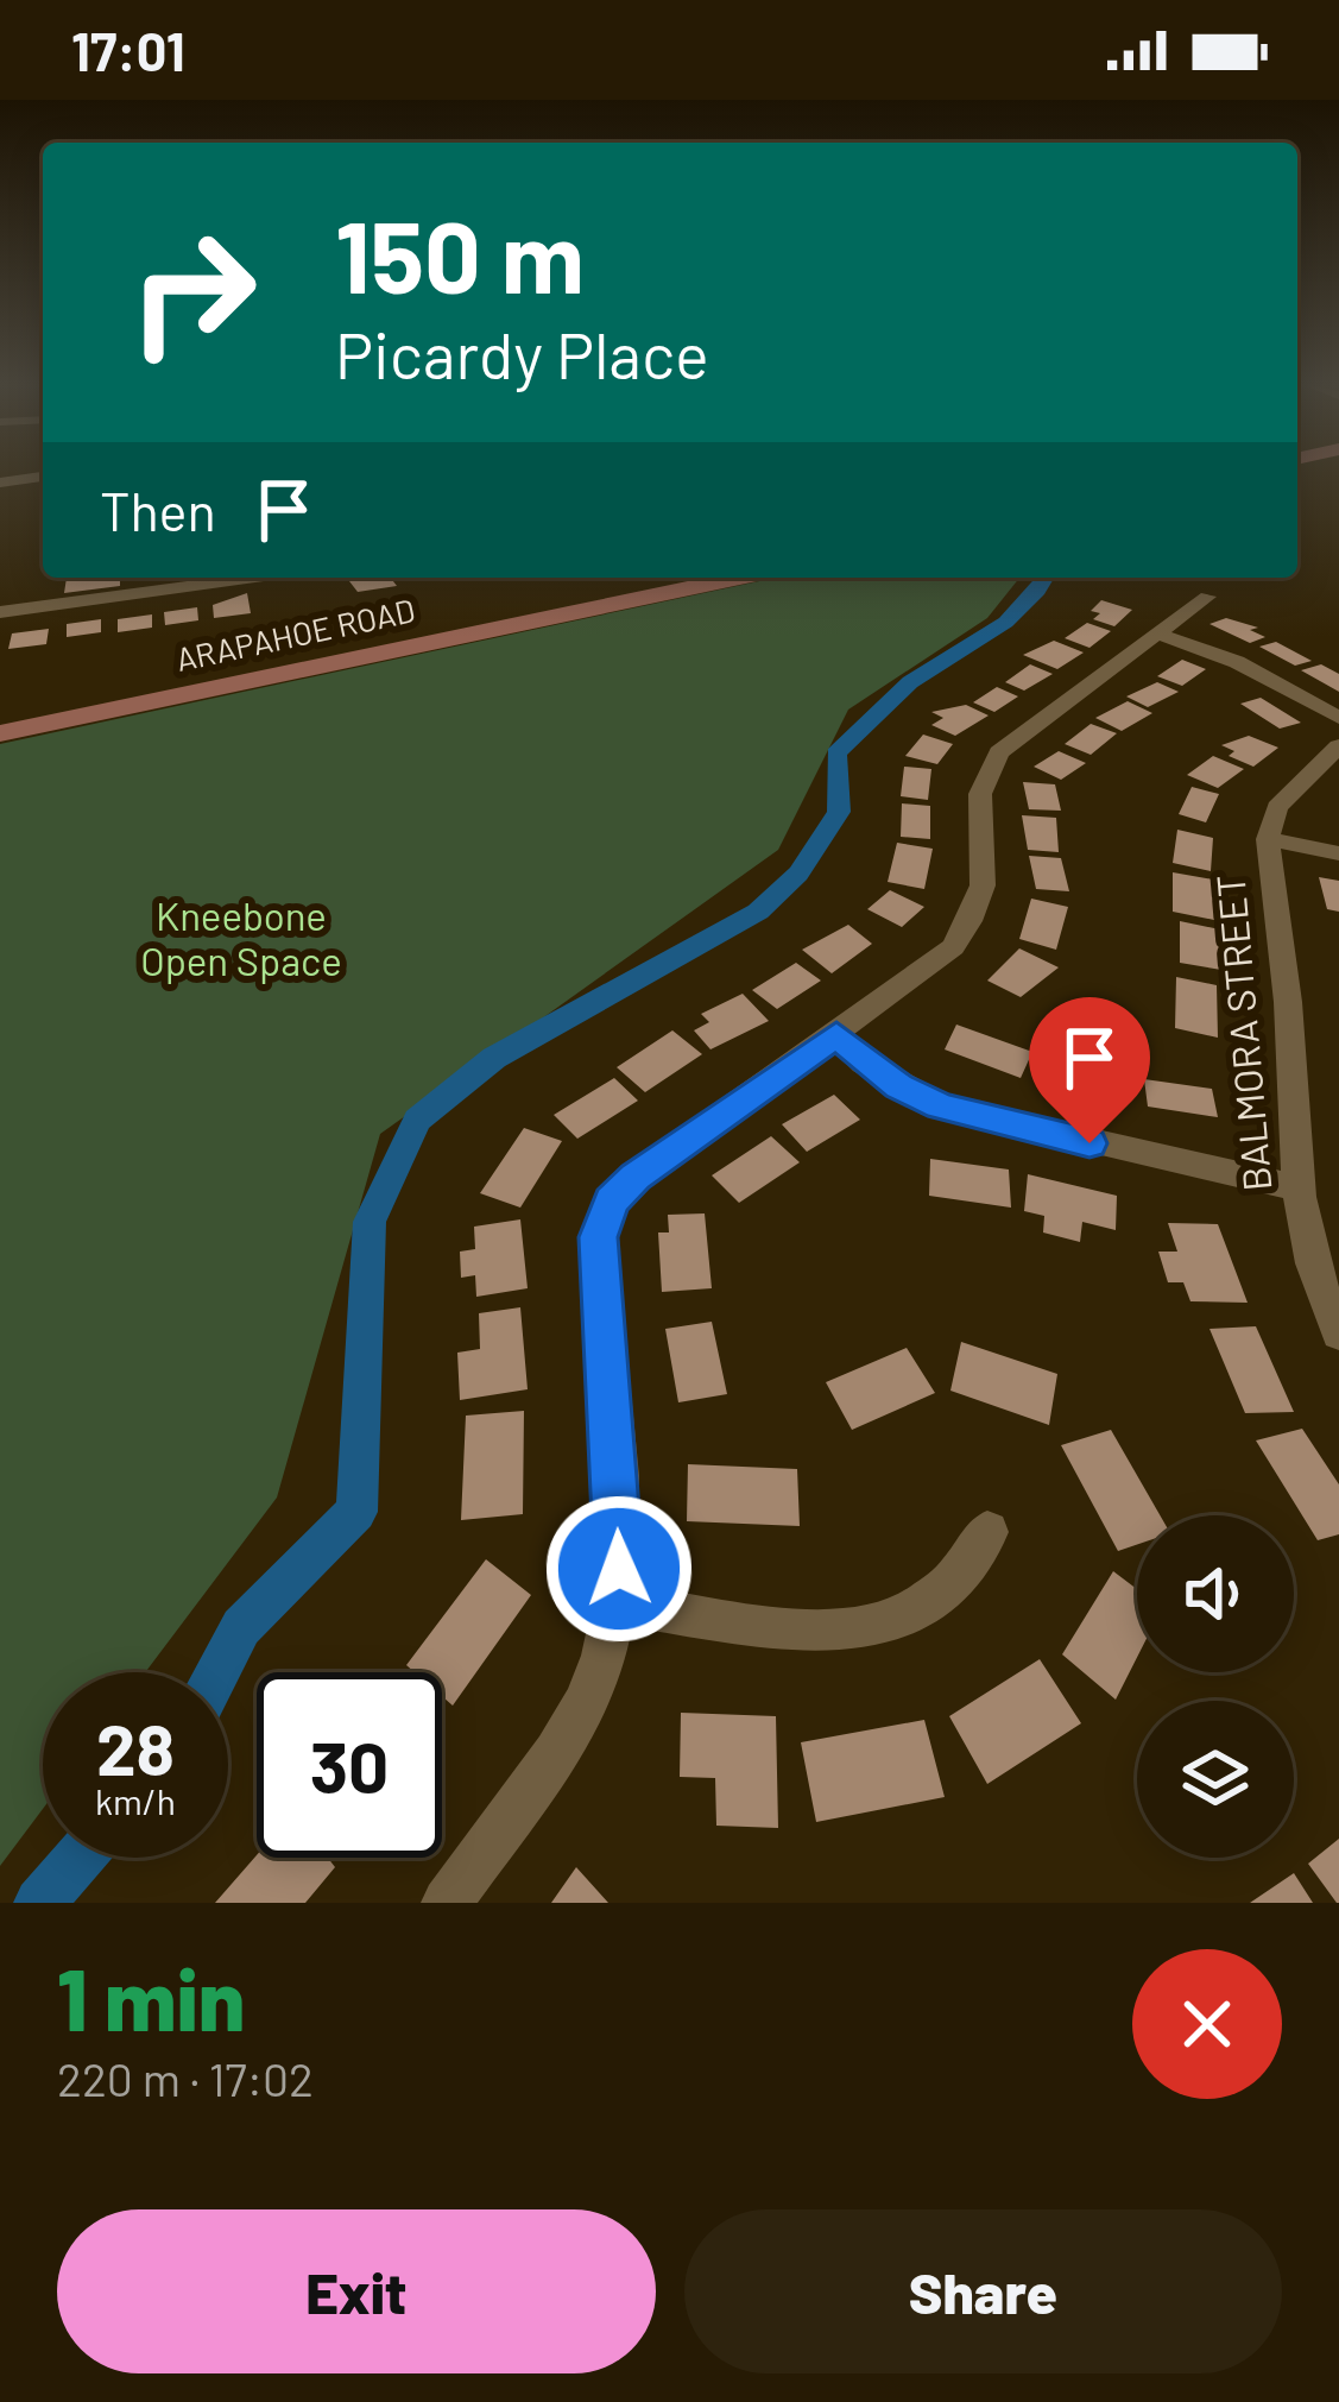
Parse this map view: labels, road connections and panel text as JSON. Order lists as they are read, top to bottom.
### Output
{
  "streets": {
    "main road": ["ARAPAHOE ROAD"],
    "street": ["BALMORA STREET"]
  },
  "parks": ["Kneebone Open Space"],
  "page": {
    "status": "17:01",
    "turn": ["150 m", "Picardy Place"],
    "then": "Then",
    "speed": "28 km/h",
    "limit": "30",
    "heading": ["1 min", "220 m · 17:02"],
    "buttons": ["Exit", "Share"]
  }
}
